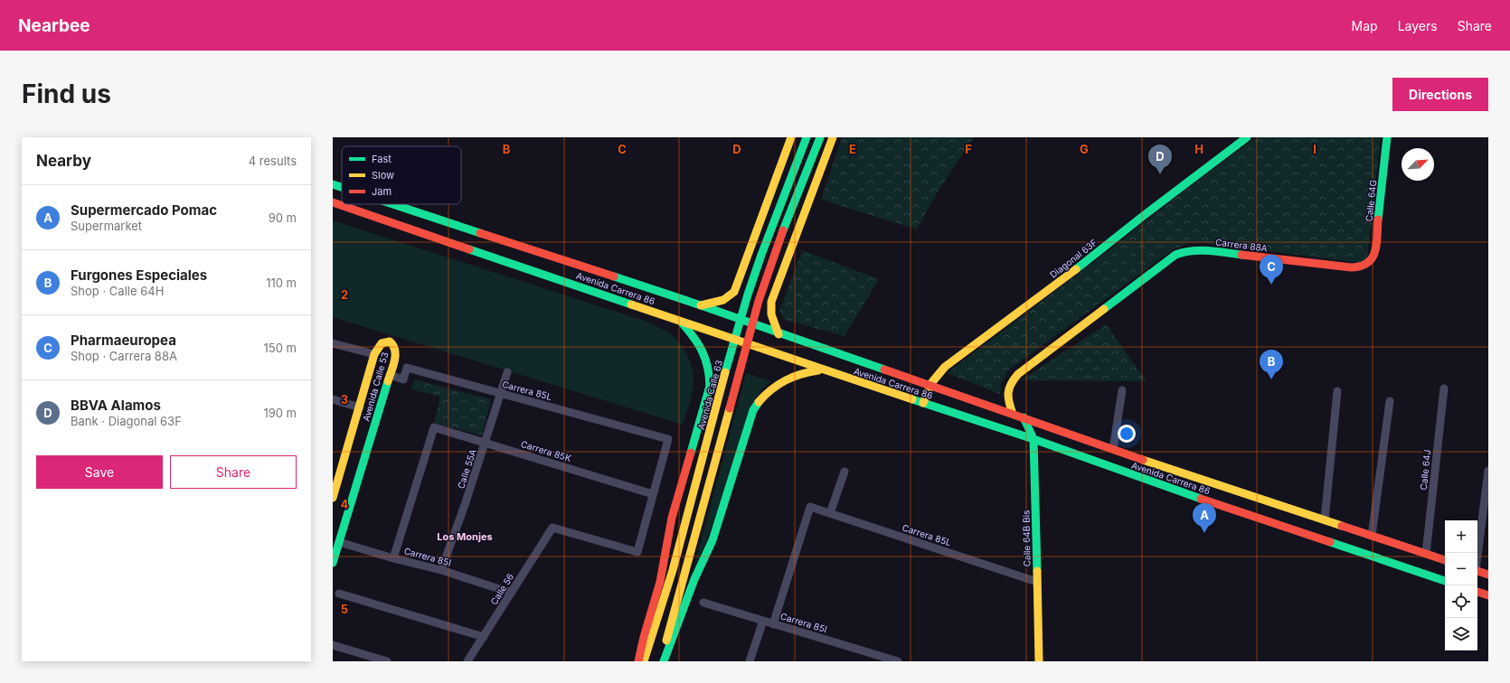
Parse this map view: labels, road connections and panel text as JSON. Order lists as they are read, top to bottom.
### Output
{
  "streets": {
    "main road": [
      "Calle 64G",
      "Carrera 88A",
      "Diagonal 63F",
      "Avenida Carrera 86",
      "Avenida Calle 53",
      "Avenida Calle 63",
      "Calle 64B Bis"
    ],
    "street": [
      "Carrera 85L",
      "Carrera 85K",
      "Calle 55A",
      "Calle 64J",
      "Carrera 85I",
      "Calle 56"
    ]
  },
  "crossings": [
    ["Calle 64G", "Carrera 88A"],
    ["Carrera 88A", "Avenida Carrera 86"],
    ["Diagonal 63F", "Avenida Carrera 86"],
    ["Avenida Carrera 86", "Calle 64J"],
    ["Avenida Carrera 86", "Calle 64B Bis"],
    ["Avenida Calle 53", "Carrera 85L"],
    ["Avenida Calle 53", "Carrera 85I"],
    ["Carrera 85L", "Carrera 85K"],
    ["Carrera 85L", "Calle 55A"],
    ["Carrera 85L", "Calle 64B Bis"],
    ["Carrera 85L", "Carrera 85I"],
    ["Carrera 85L", "Calle 56"],
    ["Carrera 85K", "Calle 55A"],
    ["Carrera 85K", "Carrera 85I"],
    ["Carrera 85K", "Calle 56"],
    ["Calle 55A", "Carrera 85I"],
    ["Carrera 85I", "Calle 56"]
  ],
  "districts": ["Los Monjes"],
  "legend": ["Fast", "Slow", "Jam"],
  "north": "top right",
  "page": {
    "header": "Nearbee",
    "nav": ["Map", "Layers", "Share"],
    "buttons": [
      "Directions",
      ["Save", "Share"]
    ],
    "title": "Find us",
    "heading": ["Nearby", "4 results"],
    "pins": [
      "D",
      "C",
      "B",
      "A"
    ],
    "list": [
      {
        "mark": "A",
        "name": "Supermercado Pomac",
        "note": "Supermarket",
        "value": "90 m"
      },
      {
        "mark": "B",
        "name": "Furgones Especiales",
        "note": "Shop · Calle 64H",
        "value": "110 m"
      },
      {
        "mark": "C",
        "name": "Pharmaeuropea",
        "note": "Shop · Carrera 88A",
        "value": "150 m"
      },
      {
        "mark": "D",
        "name": "BBVA Alamos",
        "note": "Bank · Diagonal 63F",
        "value": "190 m"
      }
    ],
    "map_buttons": ["+", "−"]
  },
  "grid": {
    "columns": [
      "B",
      "C",
      "D",
      "E",
      "F",
      "G",
      "H",
      "I"
    ],
    "rows": [
      "2",
      "3",
      "4",
      "5"
    ]
  }
}
